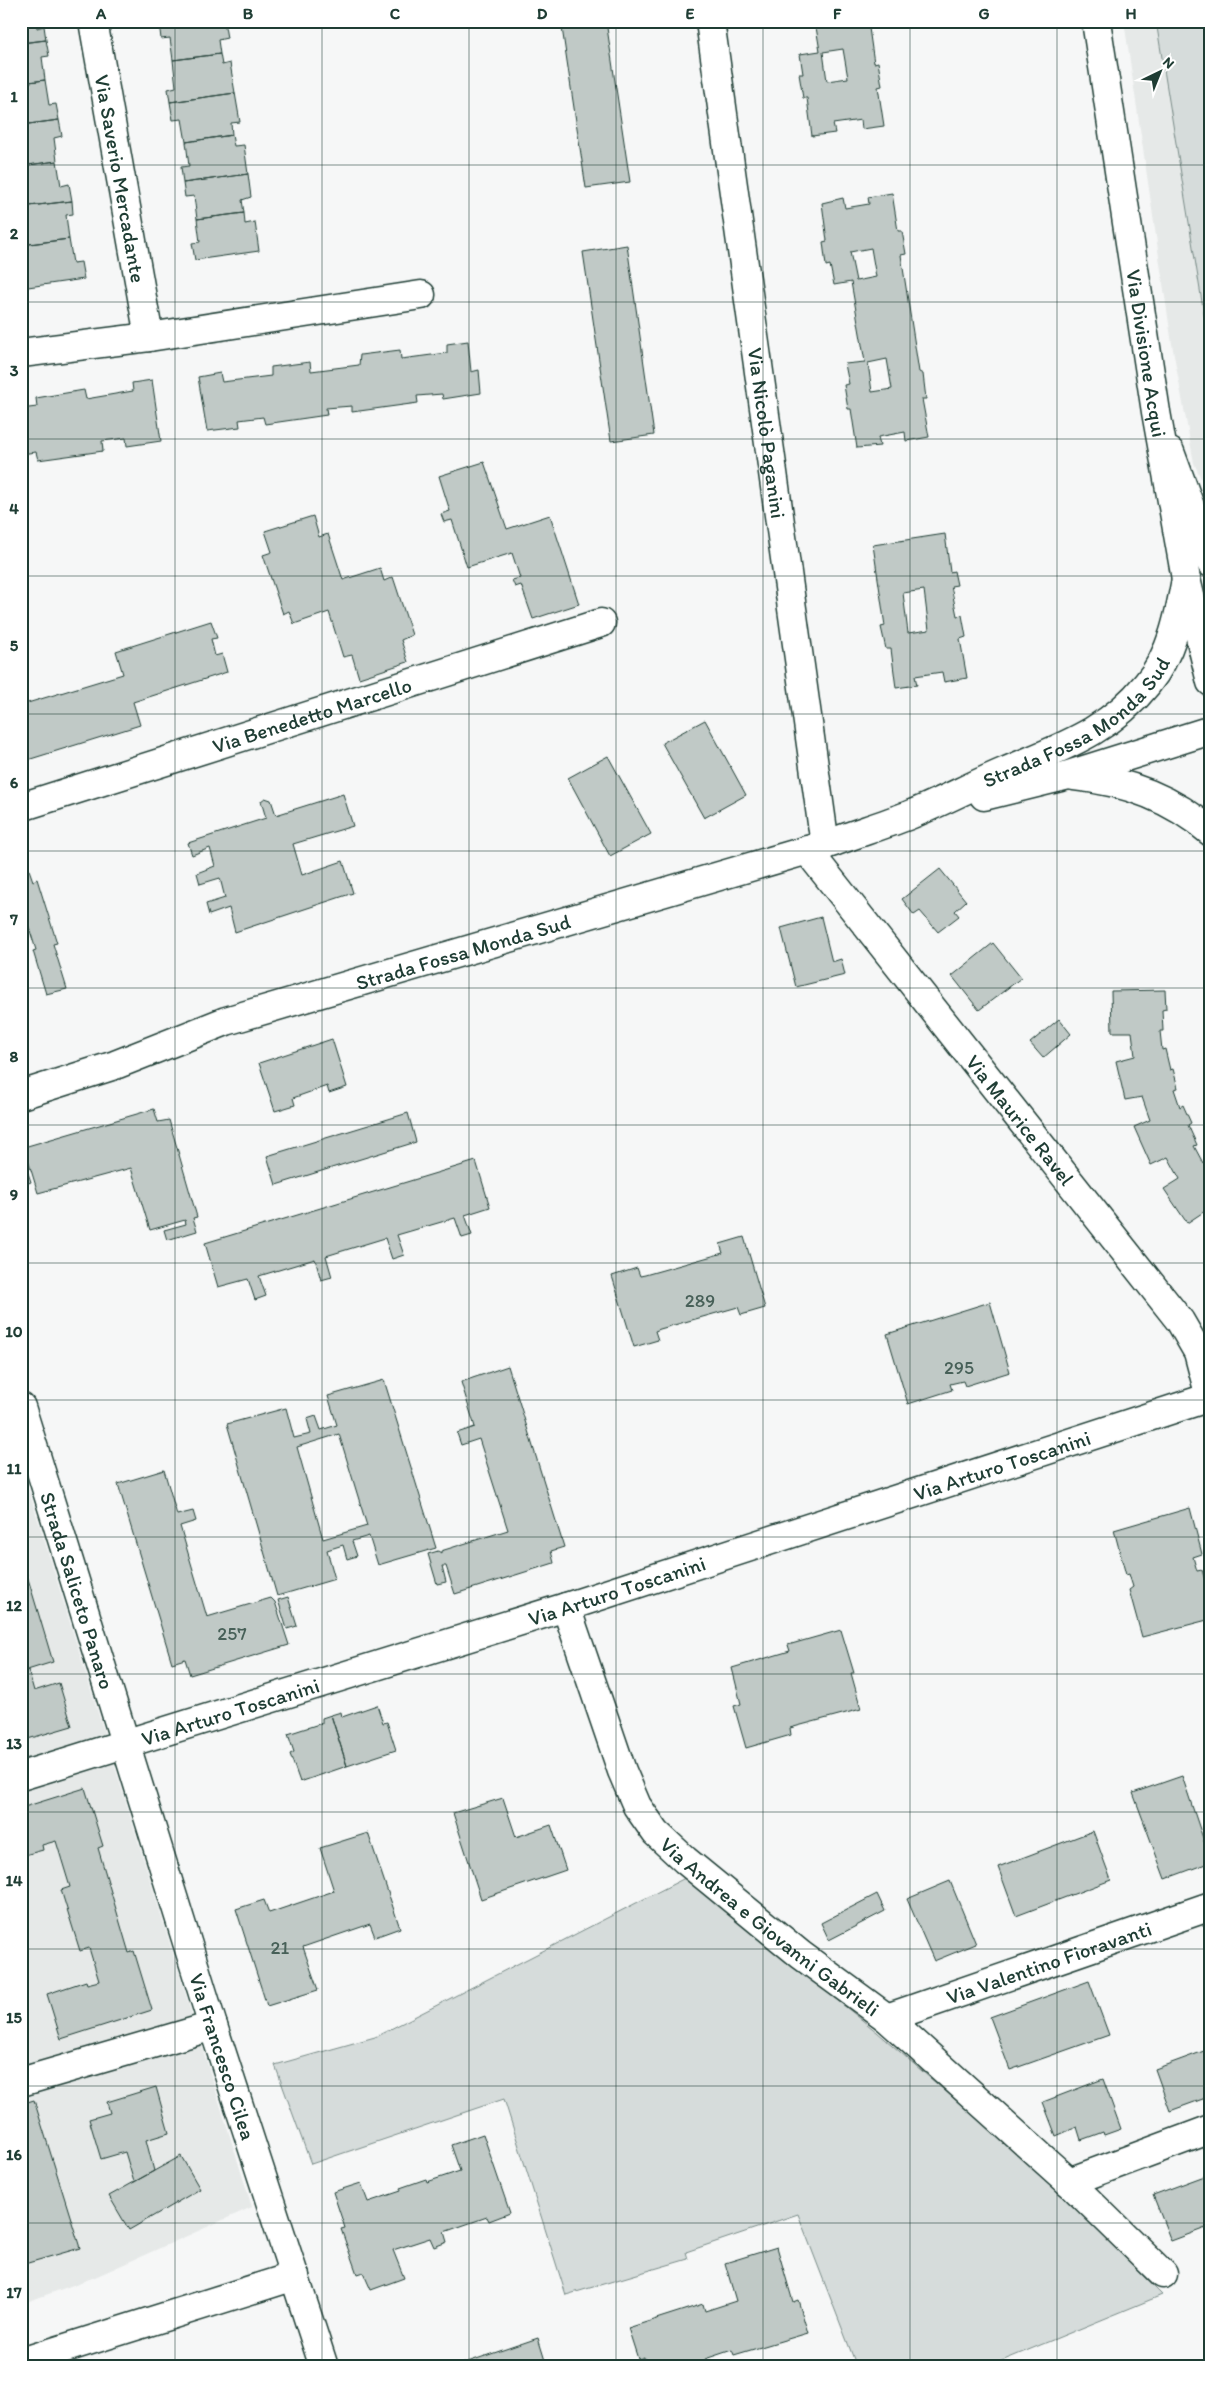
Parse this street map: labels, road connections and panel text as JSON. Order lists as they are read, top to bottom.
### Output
{
  "streets": {
    "street": [
      "Via Saverio Mercadante",
      "Via Divisione Acqui",
      "Via Nicolò Paganini",
      "Via Benedetto Marcello",
      "Strada Fossa Monda Sud",
      "Via Maurice Ravel",
      "Via Arturo Toscanini",
      "Strada Saliceto Panaro",
      "Via Andrea e Giovanni Gabrieli",
      "Via Valentino Fioravanti",
      "Via Francesco Cilea"
    ]
  },
  "crossings": [
    ["Via Divisione Acqui", "Strada Fossa Monda Sud"],
    ["Via Nicolò Paganini", "Strada Fossa Monda Sud"],
    ["Via Nicolò Paganini", "Via Maurice Ravel"],
    ["Strada Fossa Monda Sud", "Via Maurice Ravel"],
    ["Via Maurice Ravel", "Via Arturo Toscanini"],
    ["Via Arturo Toscanini", "Strada Saliceto Panaro"],
    ["Via Arturo Toscanini", "Via Andrea e Giovanni Gabrieli"],
    ["Via Arturo Toscanini", "Via Francesco Cilea"],
    ["Strada Saliceto Panaro", "Via Francesco Cilea"],
    ["Via Andrea e Giovanni Gabrieli", "Via Valentino Fioravanti"]
  ],
  "house_numbers": [
    "289",
    "295",
    "257",
    "21"
  ],
  "north": "top right",
  "grid": {
    "columns": [
      "A",
      "B",
      "C",
      "D",
      "E",
      "F",
      "G",
      "H"
    ],
    "rows": [
      "1",
      "2",
      "3",
      "4",
      "5",
      "6",
      "7",
      "8",
      "9",
      "10",
      "11",
      "12",
      "13",
      "14",
      "15",
      "16",
      "17"
    ]
  }
}
